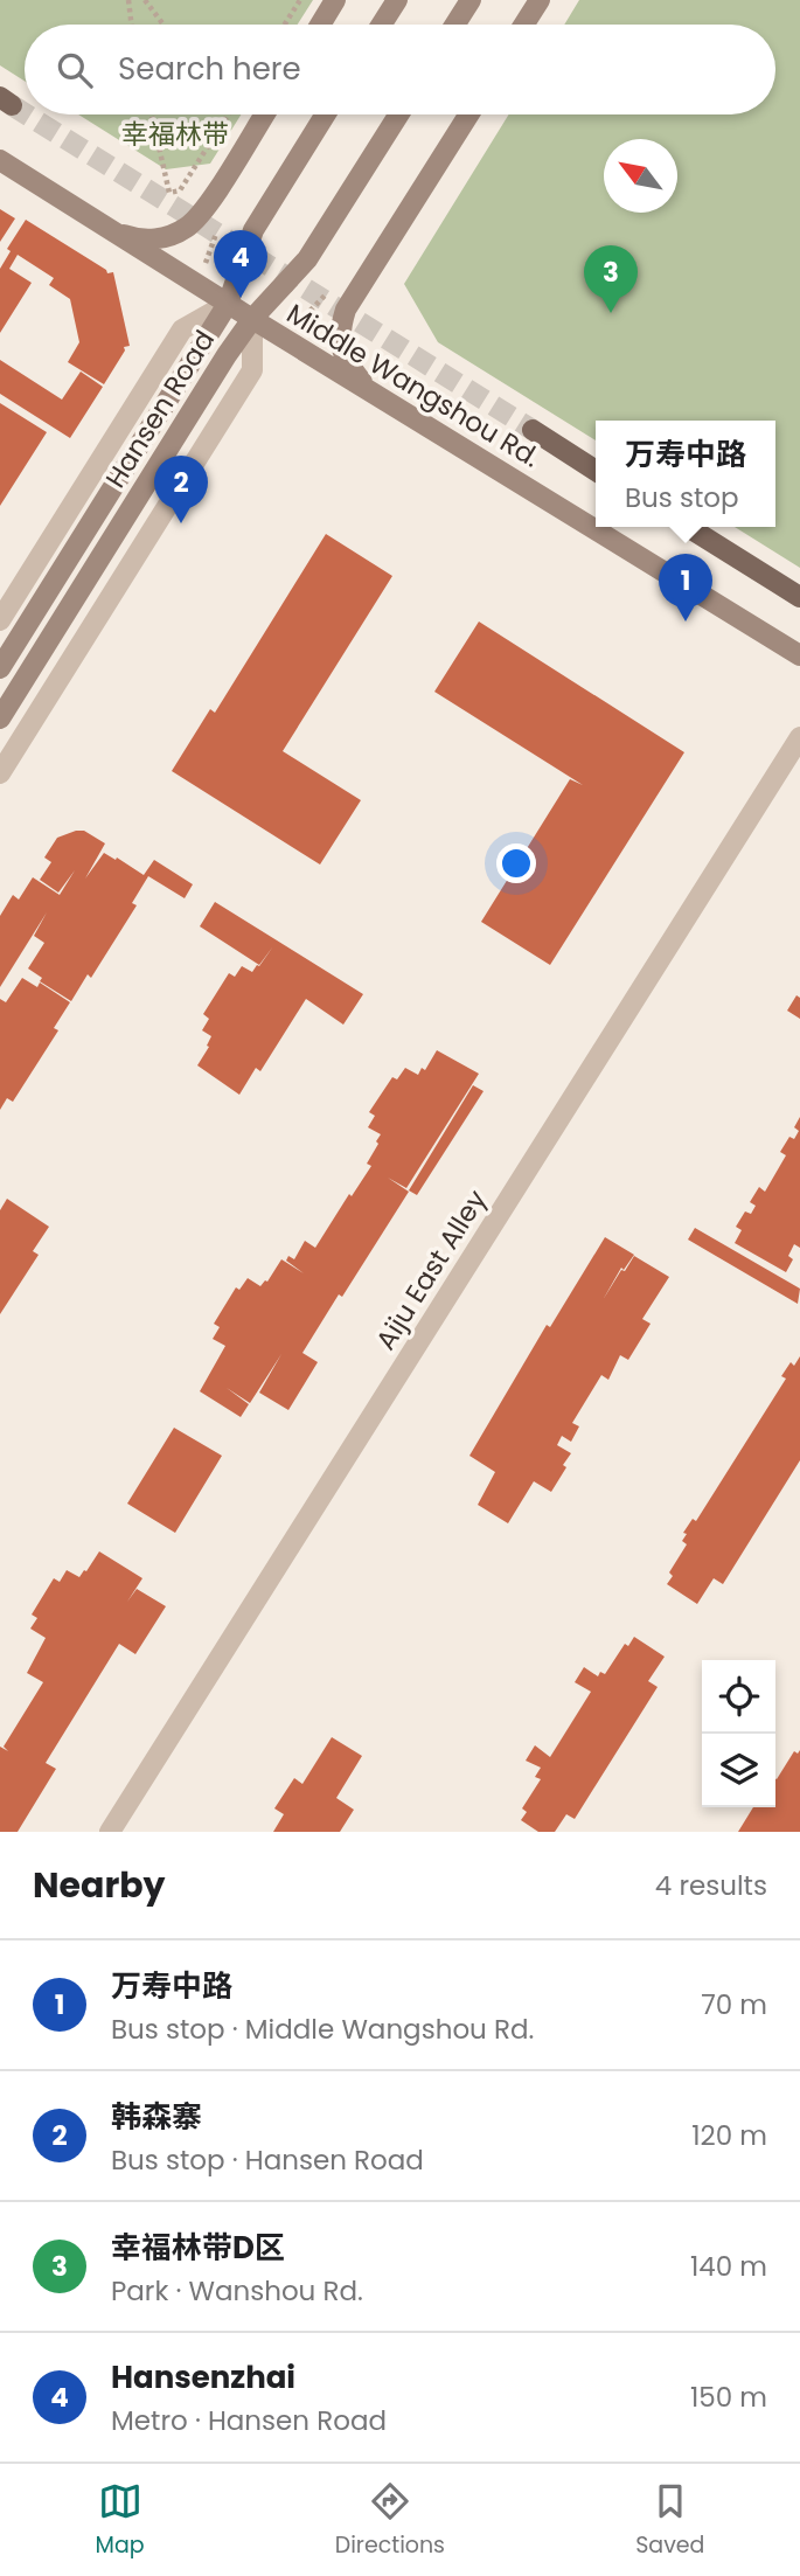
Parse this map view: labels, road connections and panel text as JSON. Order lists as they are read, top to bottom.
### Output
{
  "streets": {
    "main road": ["Middle Wangshou Rd.", "Hansen Road"],
    "street": ["Aiju East Alley"]
  },
  "crossings": [
    ["Middle Wangshou Rd.", "Hansen Road"]
  ],
  "parks": ["幸福林带"],
  "north": "top left",
  "page": {
    "search": "Search here",
    "pins": [
      "4",
      "3",
      "2",
      "1"
    ],
    "popup": ["万寿中路", "Bus stop"],
    "heading": ["Nearby", "4 results"],
    "list": [
      {
        "mark": "1",
        "name": "万寿中路",
        "note": "Bus stop · Middle Wangshou Rd.",
        "value": "70 m"
      },
      {
        "mark": "2",
        "name": "韩森寨",
        "note": "Bus stop · Hansen Road",
        "value": "120 m"
      },
      {
        "mark": "3",
        "name": "幸福林带D区",
        "note": "Park · Wanshou Rd.",
        "value": "140 m"
      },
      {
        "mark": "4",
        "name": "Hansenzhai",
        "note": "Metro · Hansen Road",
        "value": "150 m"
      }
    ],
    "nav": ["Map", "Directions", "Saved"]
  }
}
